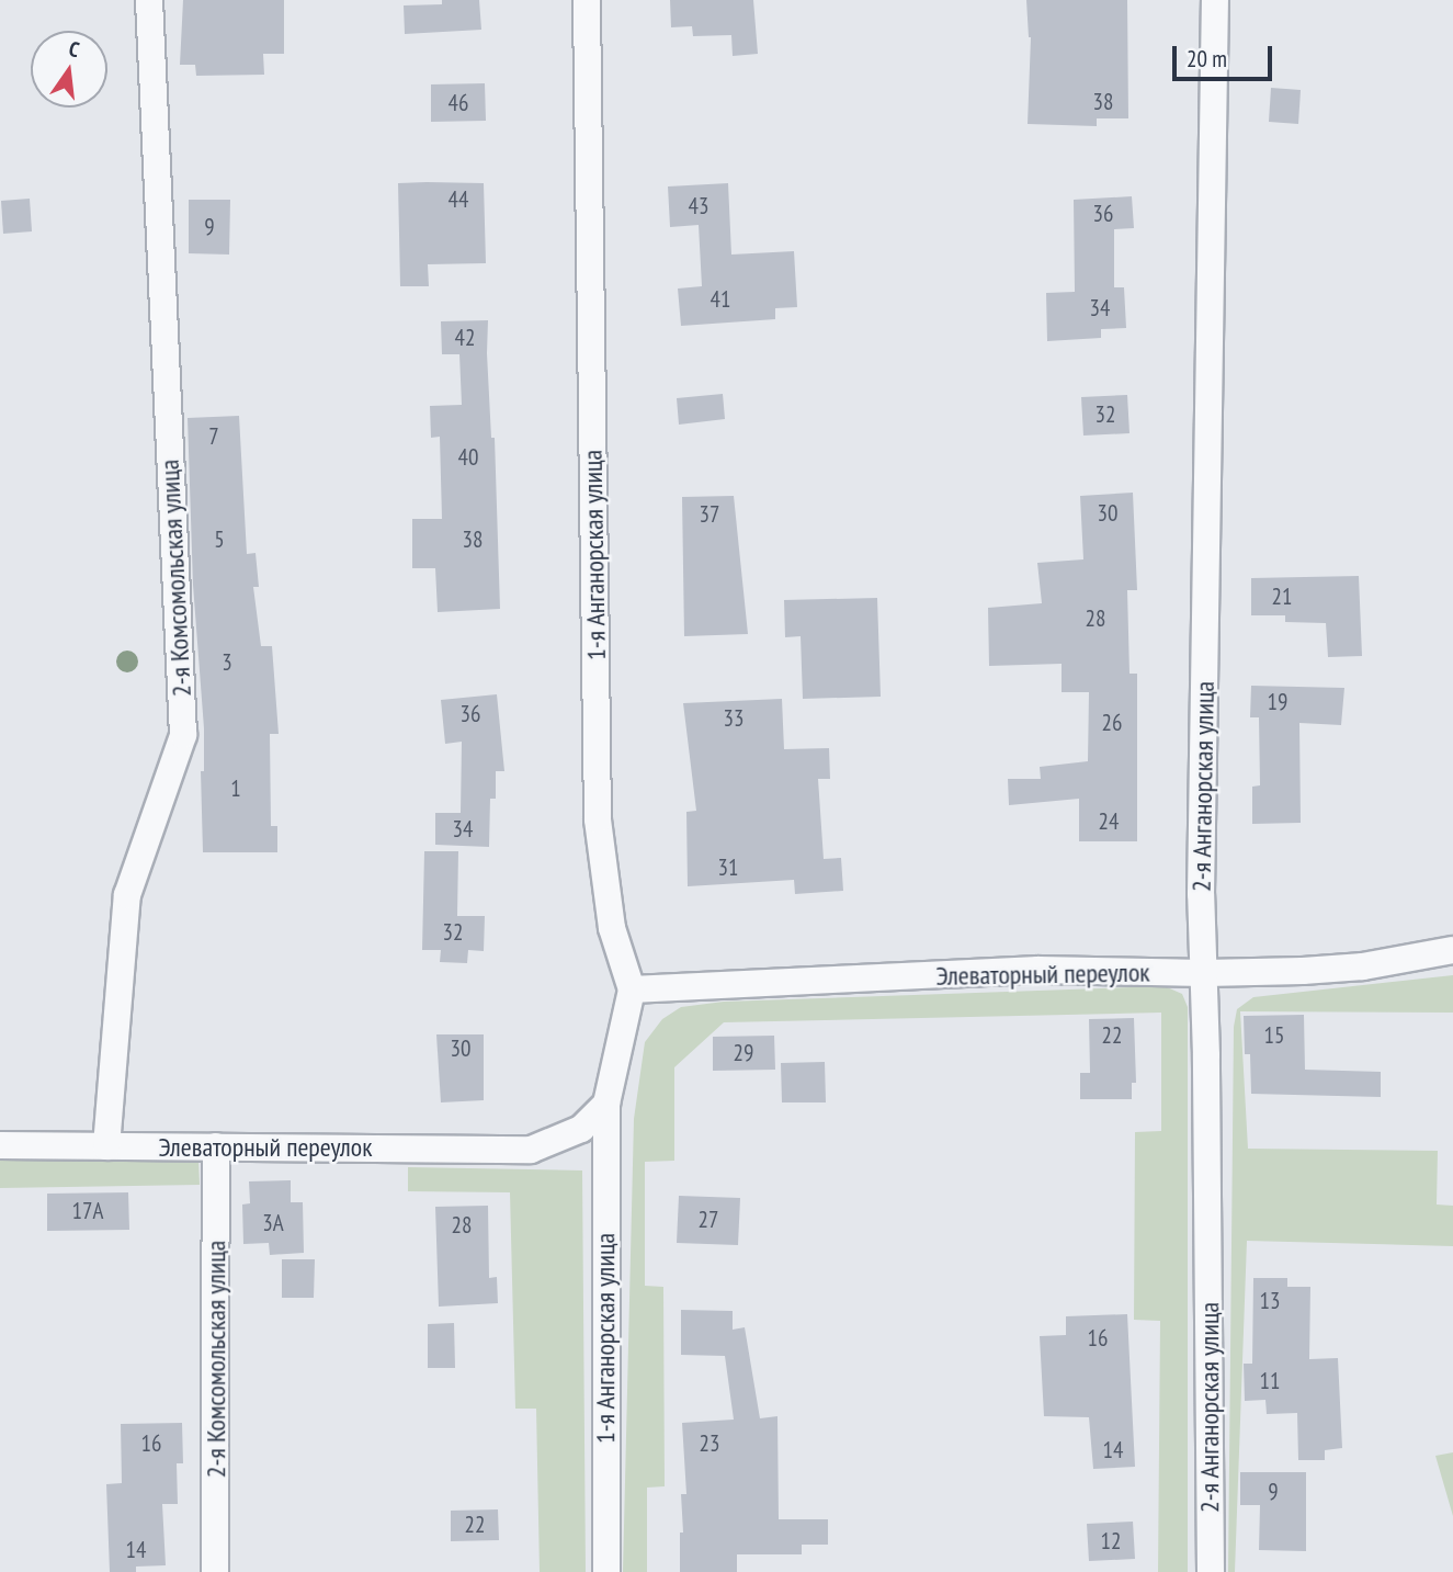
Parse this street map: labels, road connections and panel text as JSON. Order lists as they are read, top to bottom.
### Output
{
  "streets": {
    "street": [
      "1-я Анганорская улица",
      "2-я Комсомольская улица",
      "2-я Анганорская улица",
      "Элеваторный переулок"
    ]
  },
  "crossings": [
    ["1-я Анганорская улица", "Элеваторный переулок"],
    ["2-я Комсомольская улица", "Элеваторный переулок"],
    ["2-я Анганорская улица", "Элеваторный переулок"]
  ],
  "house_numbers": [
    "38",
    "46",
    "44",
    "43",
    "36",
    "9",
    "41",
    "34",
    "42",
    "32",
    "7",
    "40",
    "30",
    "37",
    "5",
    "38",
    "21",
    "28",
    "3",
    "19",
    "36",
    "33",
    "26",
    "1",
    "24",
    "34",
    "31",
    "32",
    "22",
    "15",
    "30",
    "29",
    "17А",
    "27",
    "3А",
    "28",
    "13",
    "16",
    "11",
    "16",
    "23",
    "14",
    "9",
    "22",
    "12",
    "14"
  ],
  "scale_bar": "20 m",
  "north": "top"
}
